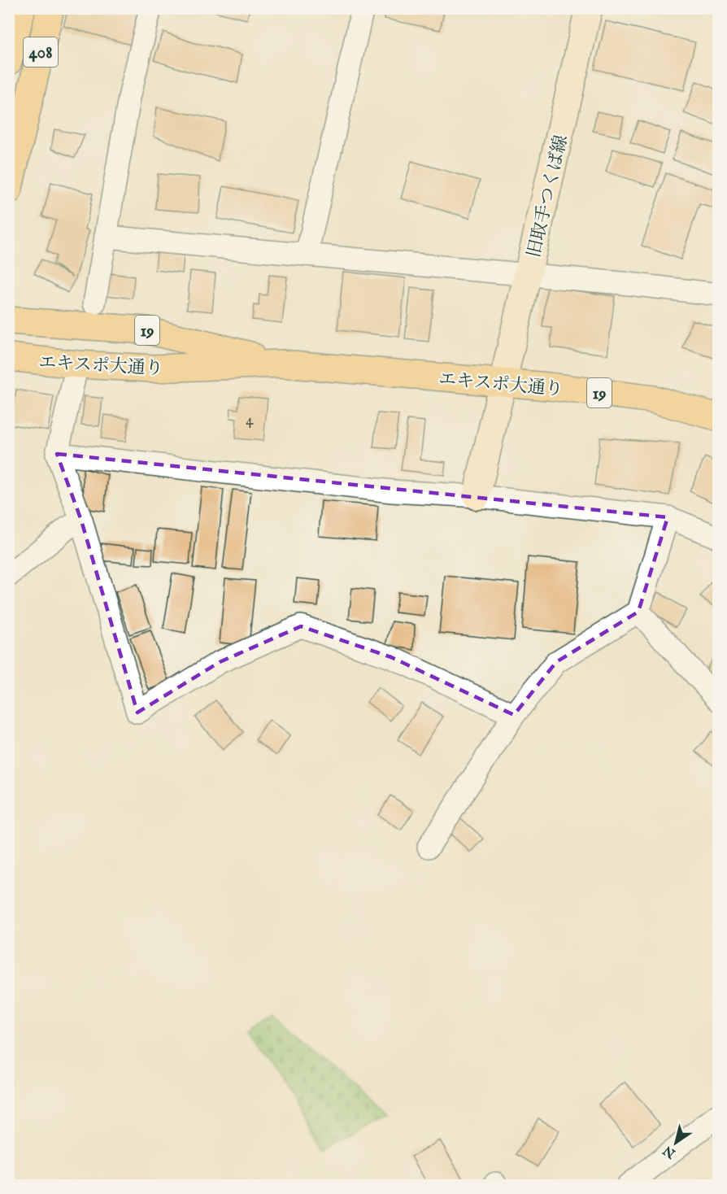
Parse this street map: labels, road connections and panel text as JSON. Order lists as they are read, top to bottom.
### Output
{
  "streets": {
    "main road": ["408", "19", "エキスポ大通り"],
    "street": ["旧取手つくば線"]
  },
  "crossings": [
    ["旧取手つくば線", "エキスポ大通り"]
  ],
  "house_numbers": ["4"],
  "north": "bottom left"
}
